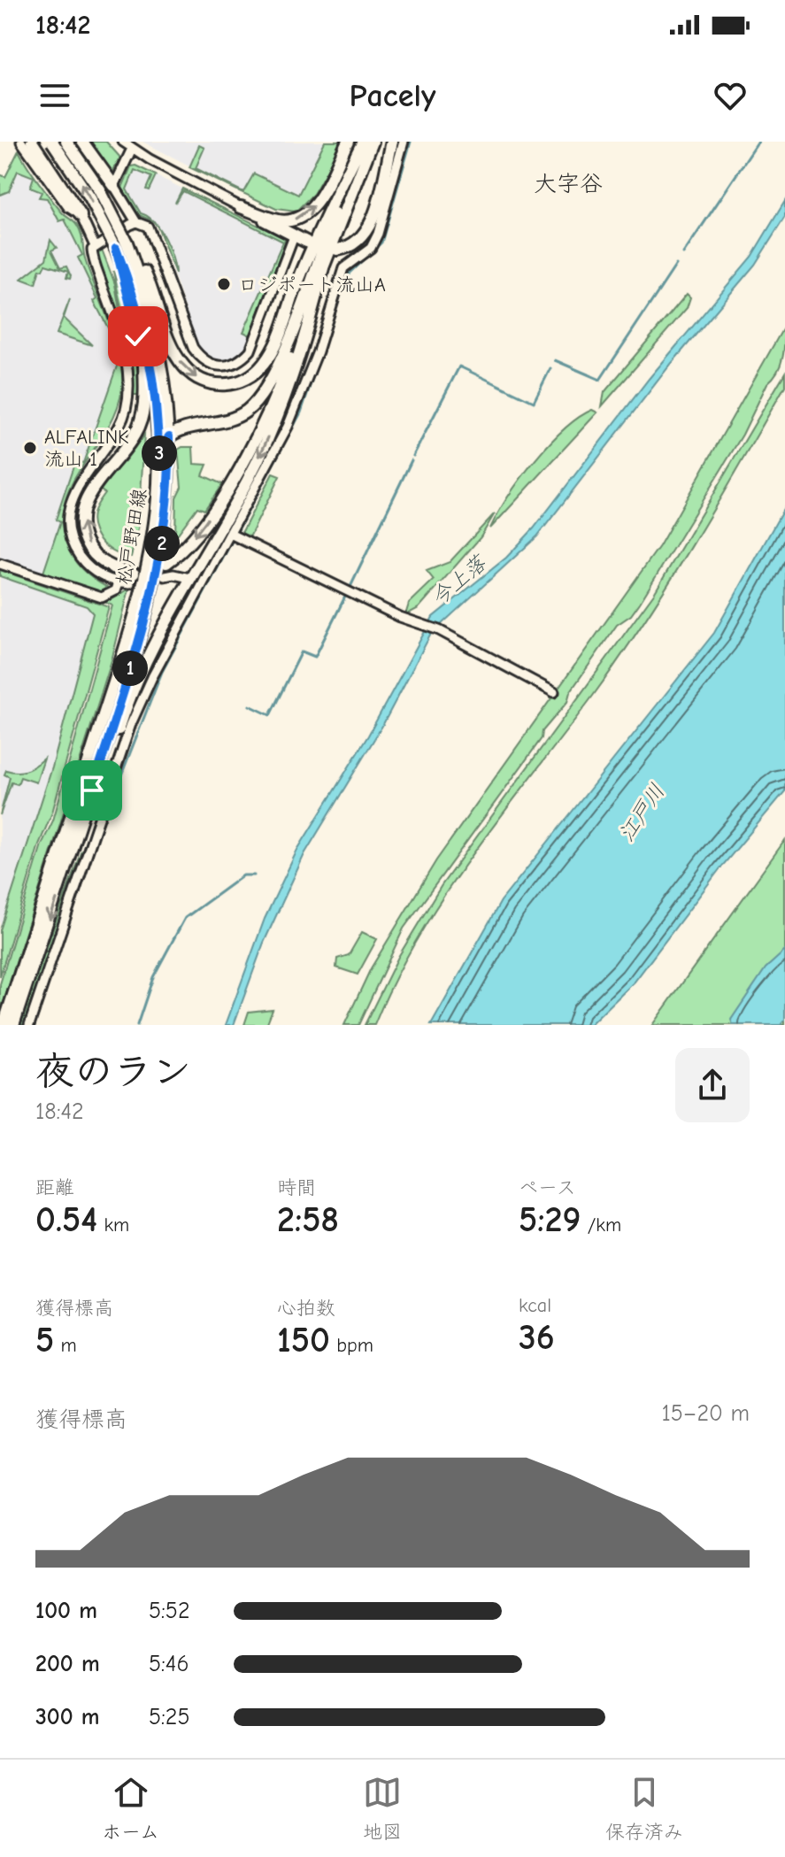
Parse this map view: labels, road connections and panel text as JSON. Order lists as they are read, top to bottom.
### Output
{
  "streets": {
    "main road": ["松戸野田線"]
  },
  "districts": ["大字谷"],
  "water": ["今上落", "江戸川"],
  "places": ["ロジポート流山A", "ALFALINK 流山 1"],
  "page": {
    "status": "18:42",
    "header": "Pacely",
    "pins": ["3", "2", "1"],
    "heading": ["夜のラン", "18:42"],
    "stats": [
      ["距離", "0.54 km"],
      ["時間", "2:58"],
      ["ペース", "5:29 /km"],
      ["獲得標高", "5 m"],
      ["心拍数", "150 bpm"],
      ["kcal", "36"]
    ],
    "chart": ["獲得標高", "15–20 m"],
    "list": [
      {
        "name": "100 m",
        "note": "5:52"
      },
      {
        "name": "200 m",
        "note": "5:46"
      },
      {
        "name": "300 m",
        "note": "5:25"
      }
    ],
    "tabs": ["ホーム", "地図", "保存済み"]
  }
}
